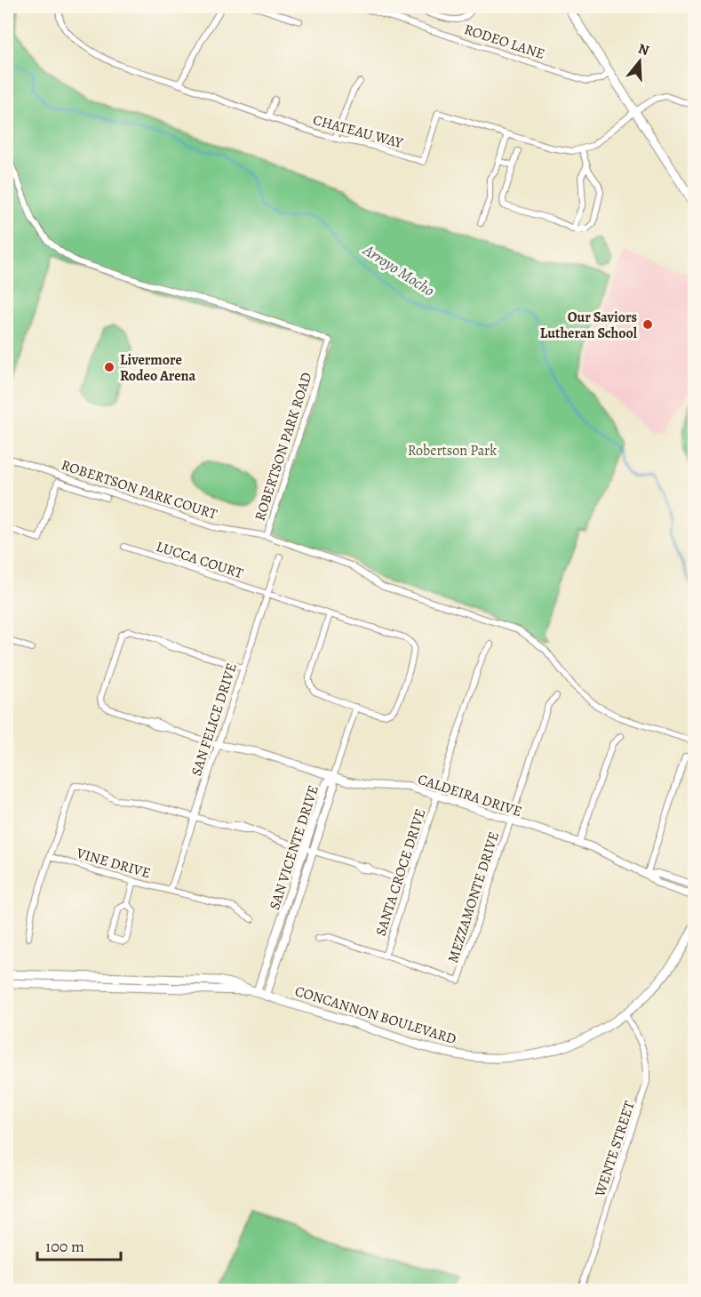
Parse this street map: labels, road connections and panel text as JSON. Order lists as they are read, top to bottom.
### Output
{
  "streets": {
    "main road": ["CONCANNON BOULEVARD"],
    "street": [
      "RODEO LANE",
      "CHATEAU WAY",
      "ROBERTSON PARK ROAD",
      "ROBERTSON PARK COURT",
      "LUCCA COURT",
      "SAN FELICE DRIVE",
      "CALDEIRA DRIVE",
      "SAN VICENTE DRIVE",
      "VINE DRIVE",
      "SANTA CROCE DRIVE",
      "MEZZAMONTE DRIVE",
      "WENTE STREET"
    ]
  },
  "crossings": [
    ["ROBERTSON PARK ROAD", "ROBERTSON PARK COURT"],
    ["LUCCA COURT", "SAN FELICE DRIVE"],
    ["SAN FELICE DRIVE", "CALDEIRA DRIVE"],
    ["SAN FELICE DRIVE", "VINE DRIVE"],
    ["CALDEIRA DRIVE", "SAN VICENTE DRIVE"],
    ["CALDEIRA DRIVE", "SANTA CROCE DRIVE"],
    ["CALDEIRA DRIVE", "MEZZAMONTE DRIVE"],
    ["SAN VICENTE DRIVE", "CONCANNON BOULEVARD"],
    ["SANTA CROCE DRIVE", "MEZZAMONTE DRIVE"],
    ["CONCANNON BOULEVARD", "WENTE STREET"]
  ],
  "water": ["Arroyo Mocho"],
  "parks": ["Robertson Park"],
  "places": ["Our Saviors Lutheran School", "Livermore Rodeo Arena"],
  "scale_bar": "100 m",
  "north": "top"
}
